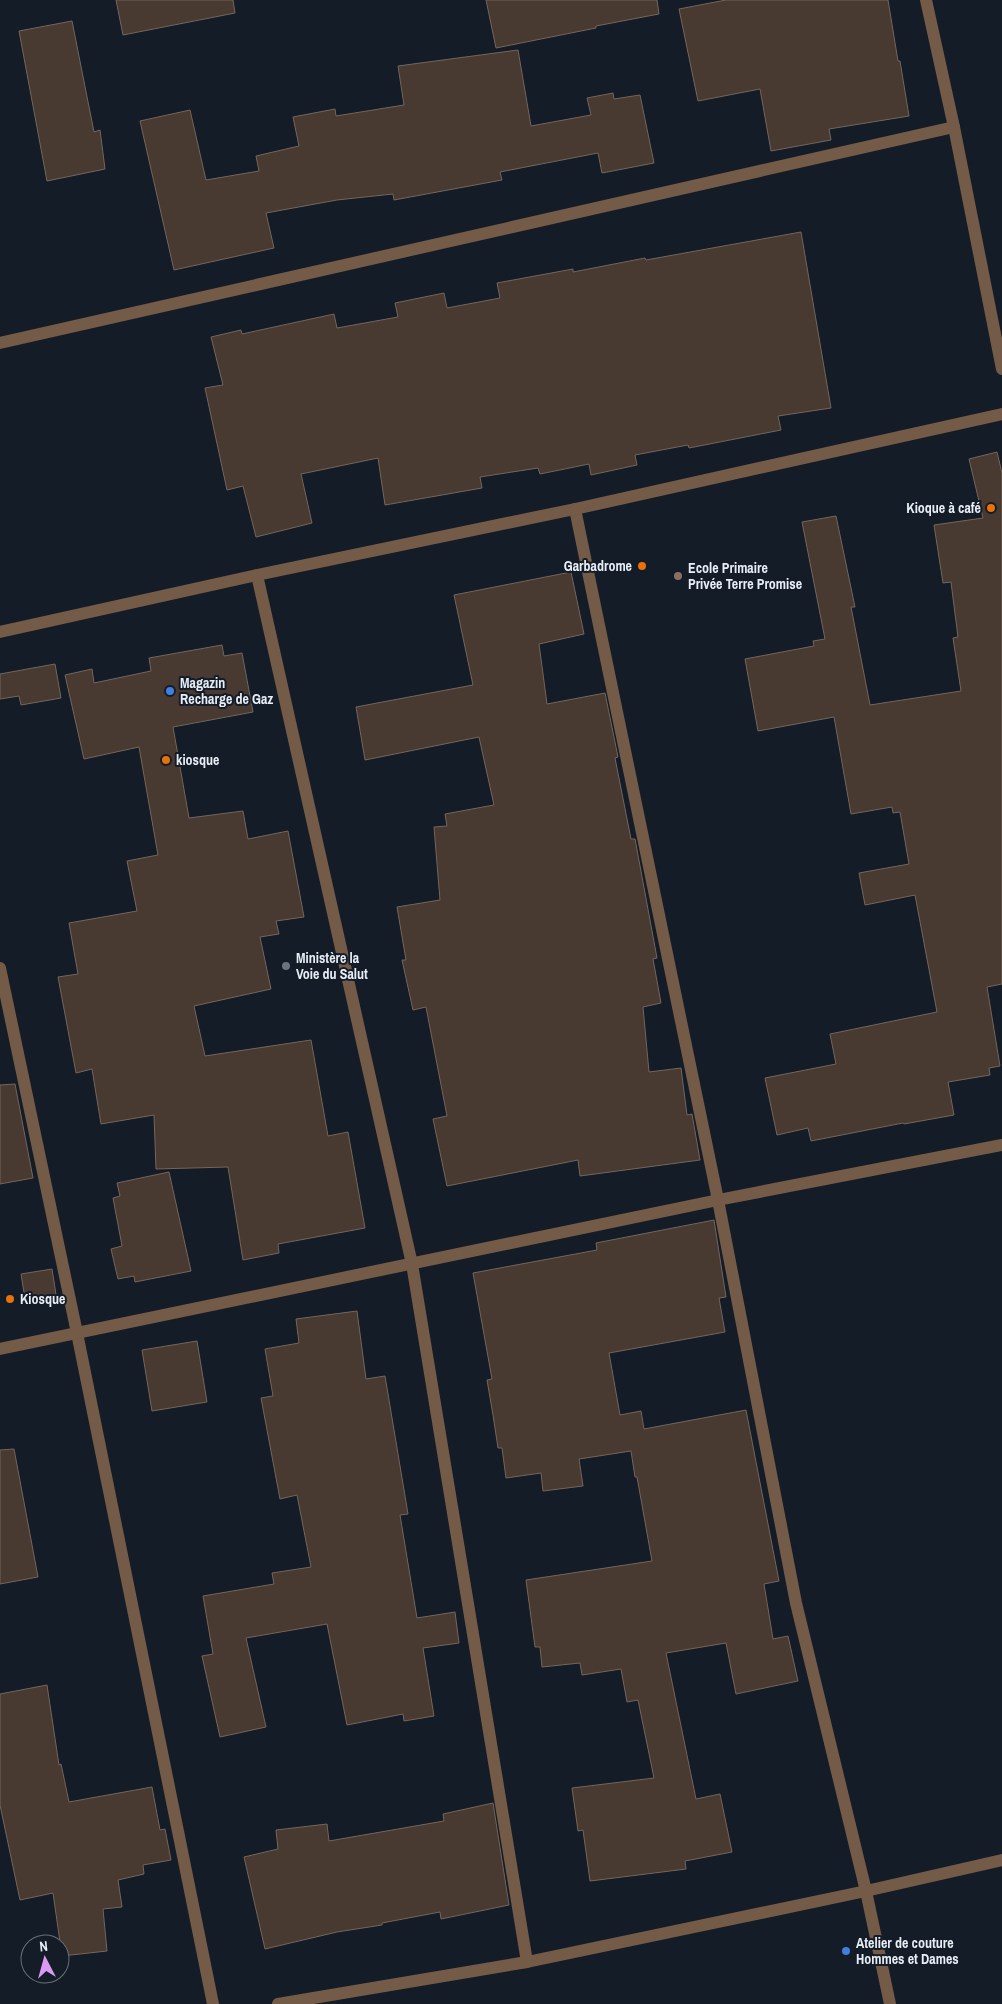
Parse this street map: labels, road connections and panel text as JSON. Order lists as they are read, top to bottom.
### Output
{
  "places": [
    "Kioque à café",
    "Garbadrome",
    "Ecole Primaire Privée Terre Promise",
    "Magazin Recharge de Gaz",
    "kiosque",
    "Ministère la Voie du Salut",
    "Kiosque",
    "Atelier de couture Hommes et Dames"
  ],
  "north": "top"
}
